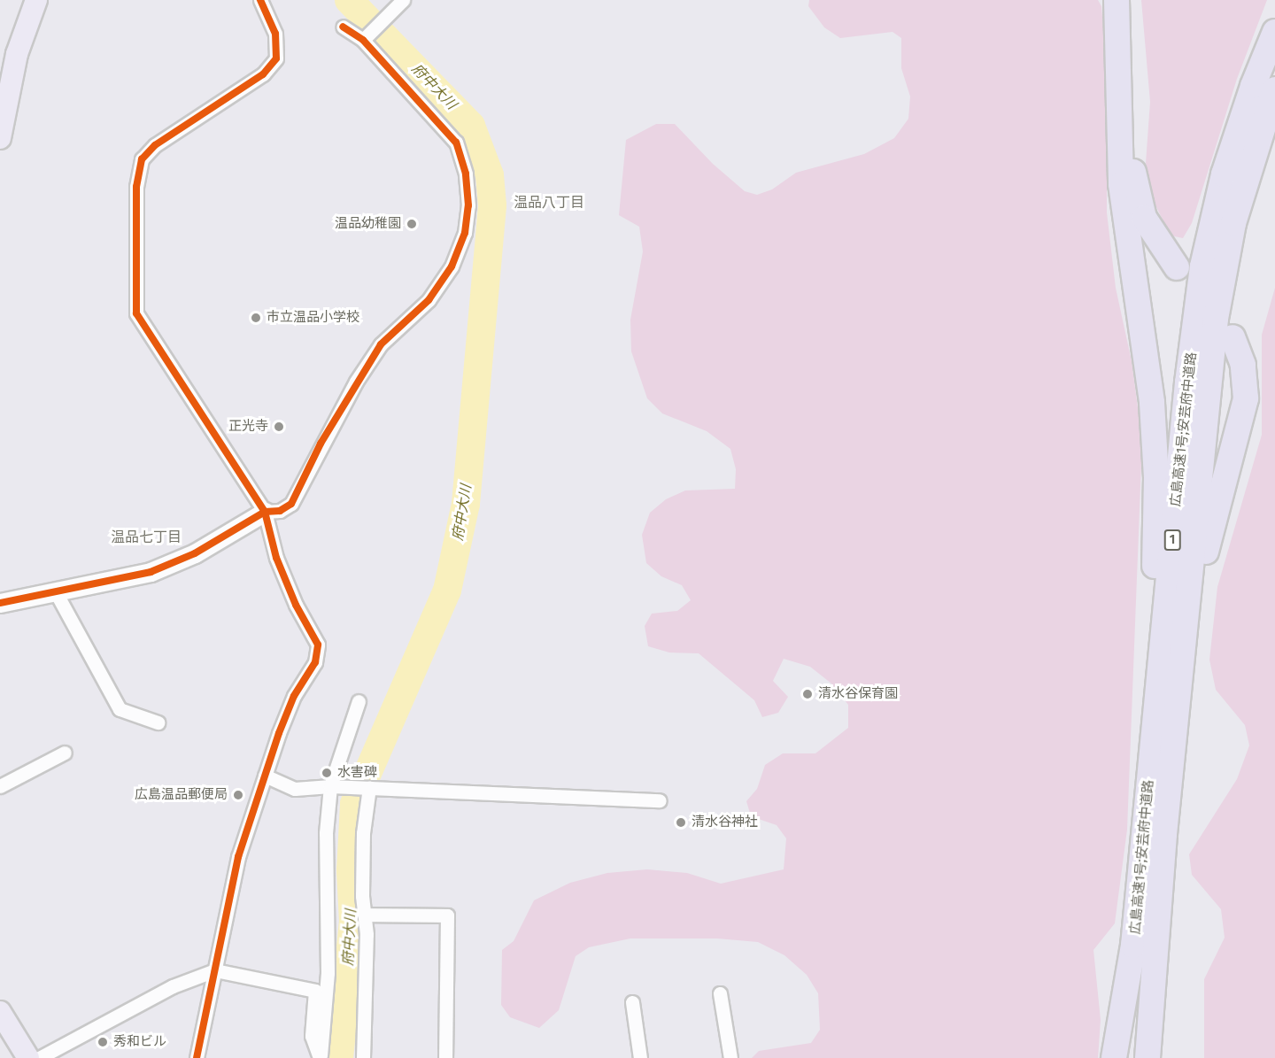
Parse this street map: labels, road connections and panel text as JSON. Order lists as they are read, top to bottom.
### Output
{
  "streets": {
    "highway": ["広島高速1号;安芸府中道路", "1"]
  },
  "districts": ["温品八丁目", "温品七丁目"],
  "water": ["府中大川"],
  "places": [
    "温品幼稚園",
    "市立温品小学校",
    "正光寺",
    "清水谷保育園",
    "水害碑",
    "広島温品郵便局",
    "清水谷神社",
    "秀和ビル"
  ]
}
